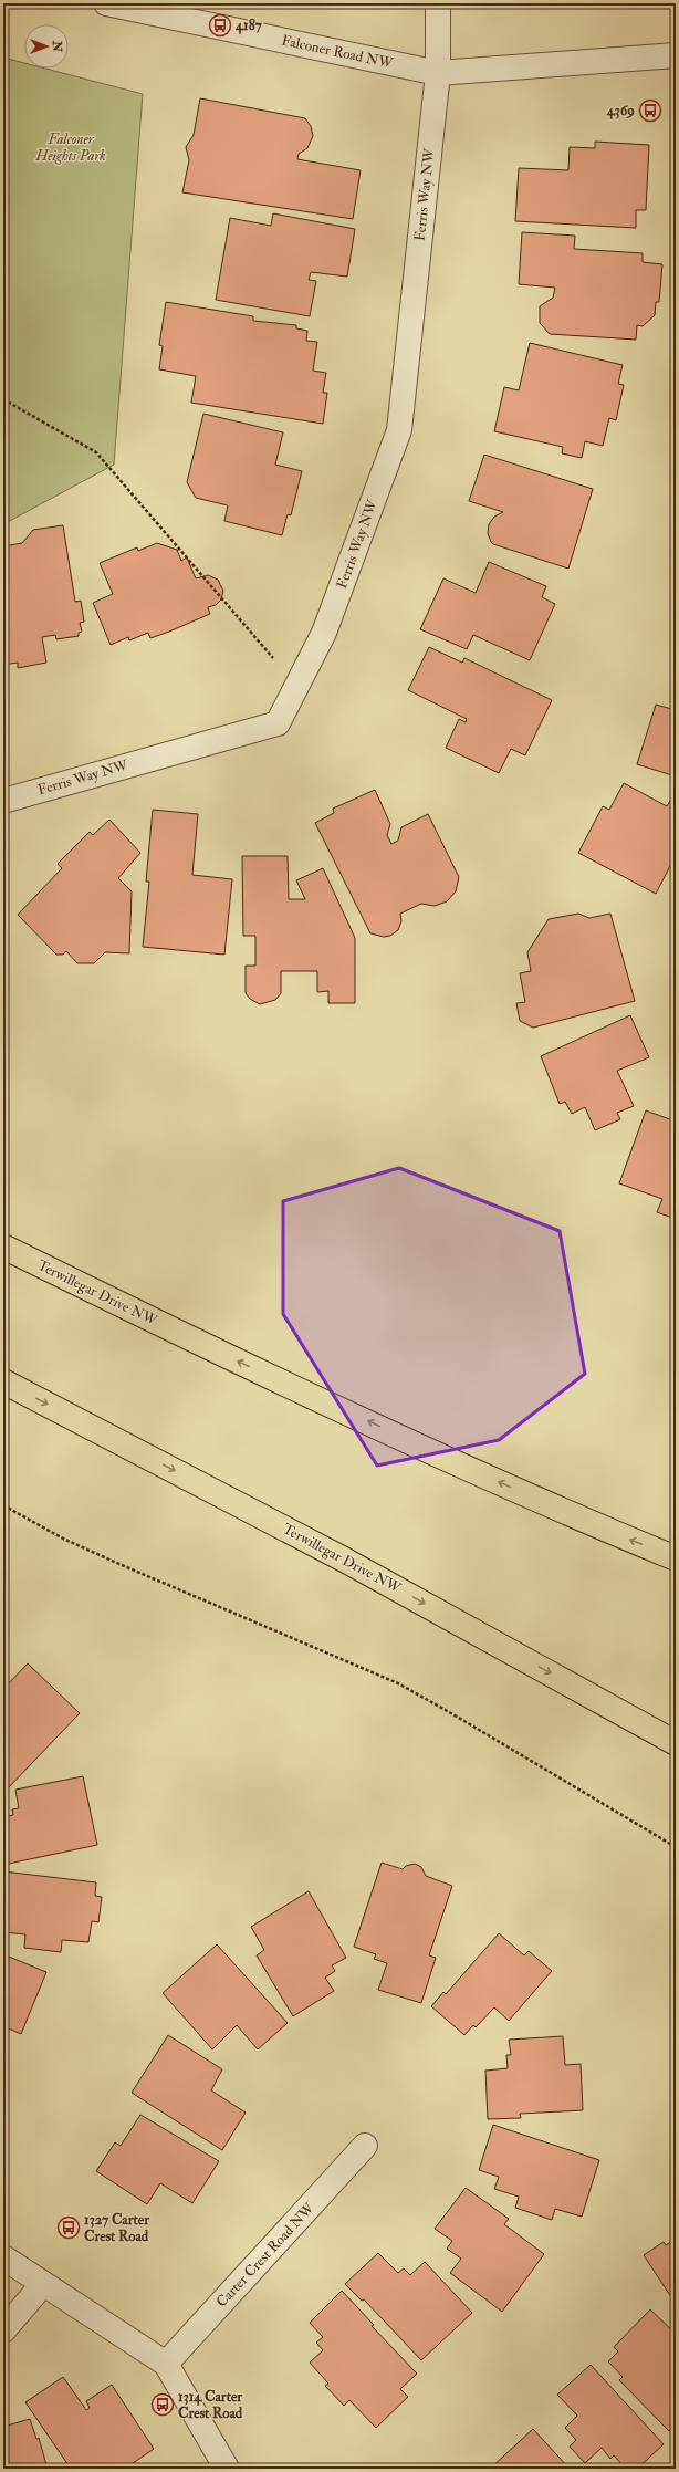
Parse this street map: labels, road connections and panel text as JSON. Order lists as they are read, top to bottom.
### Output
{
  "streets": {
    "main road": ["Terwillegar Drive NW"],
    "street": ["Falconer Road NW", "Ferris Way NW", "Carter Crest Road NW"]
  },
  "crossings": [
    ["Falconer Road NW", "Ferris Way NW"]
  ],
  "parks": ["Falconer Heights Park"],
  "places": {
    "bus stop": [
      "4187",
      "4369",
      "1327 Carter Crest Road",
      "1314 Carter Crest Road"
    ]
  },
  "north": "right"
}
